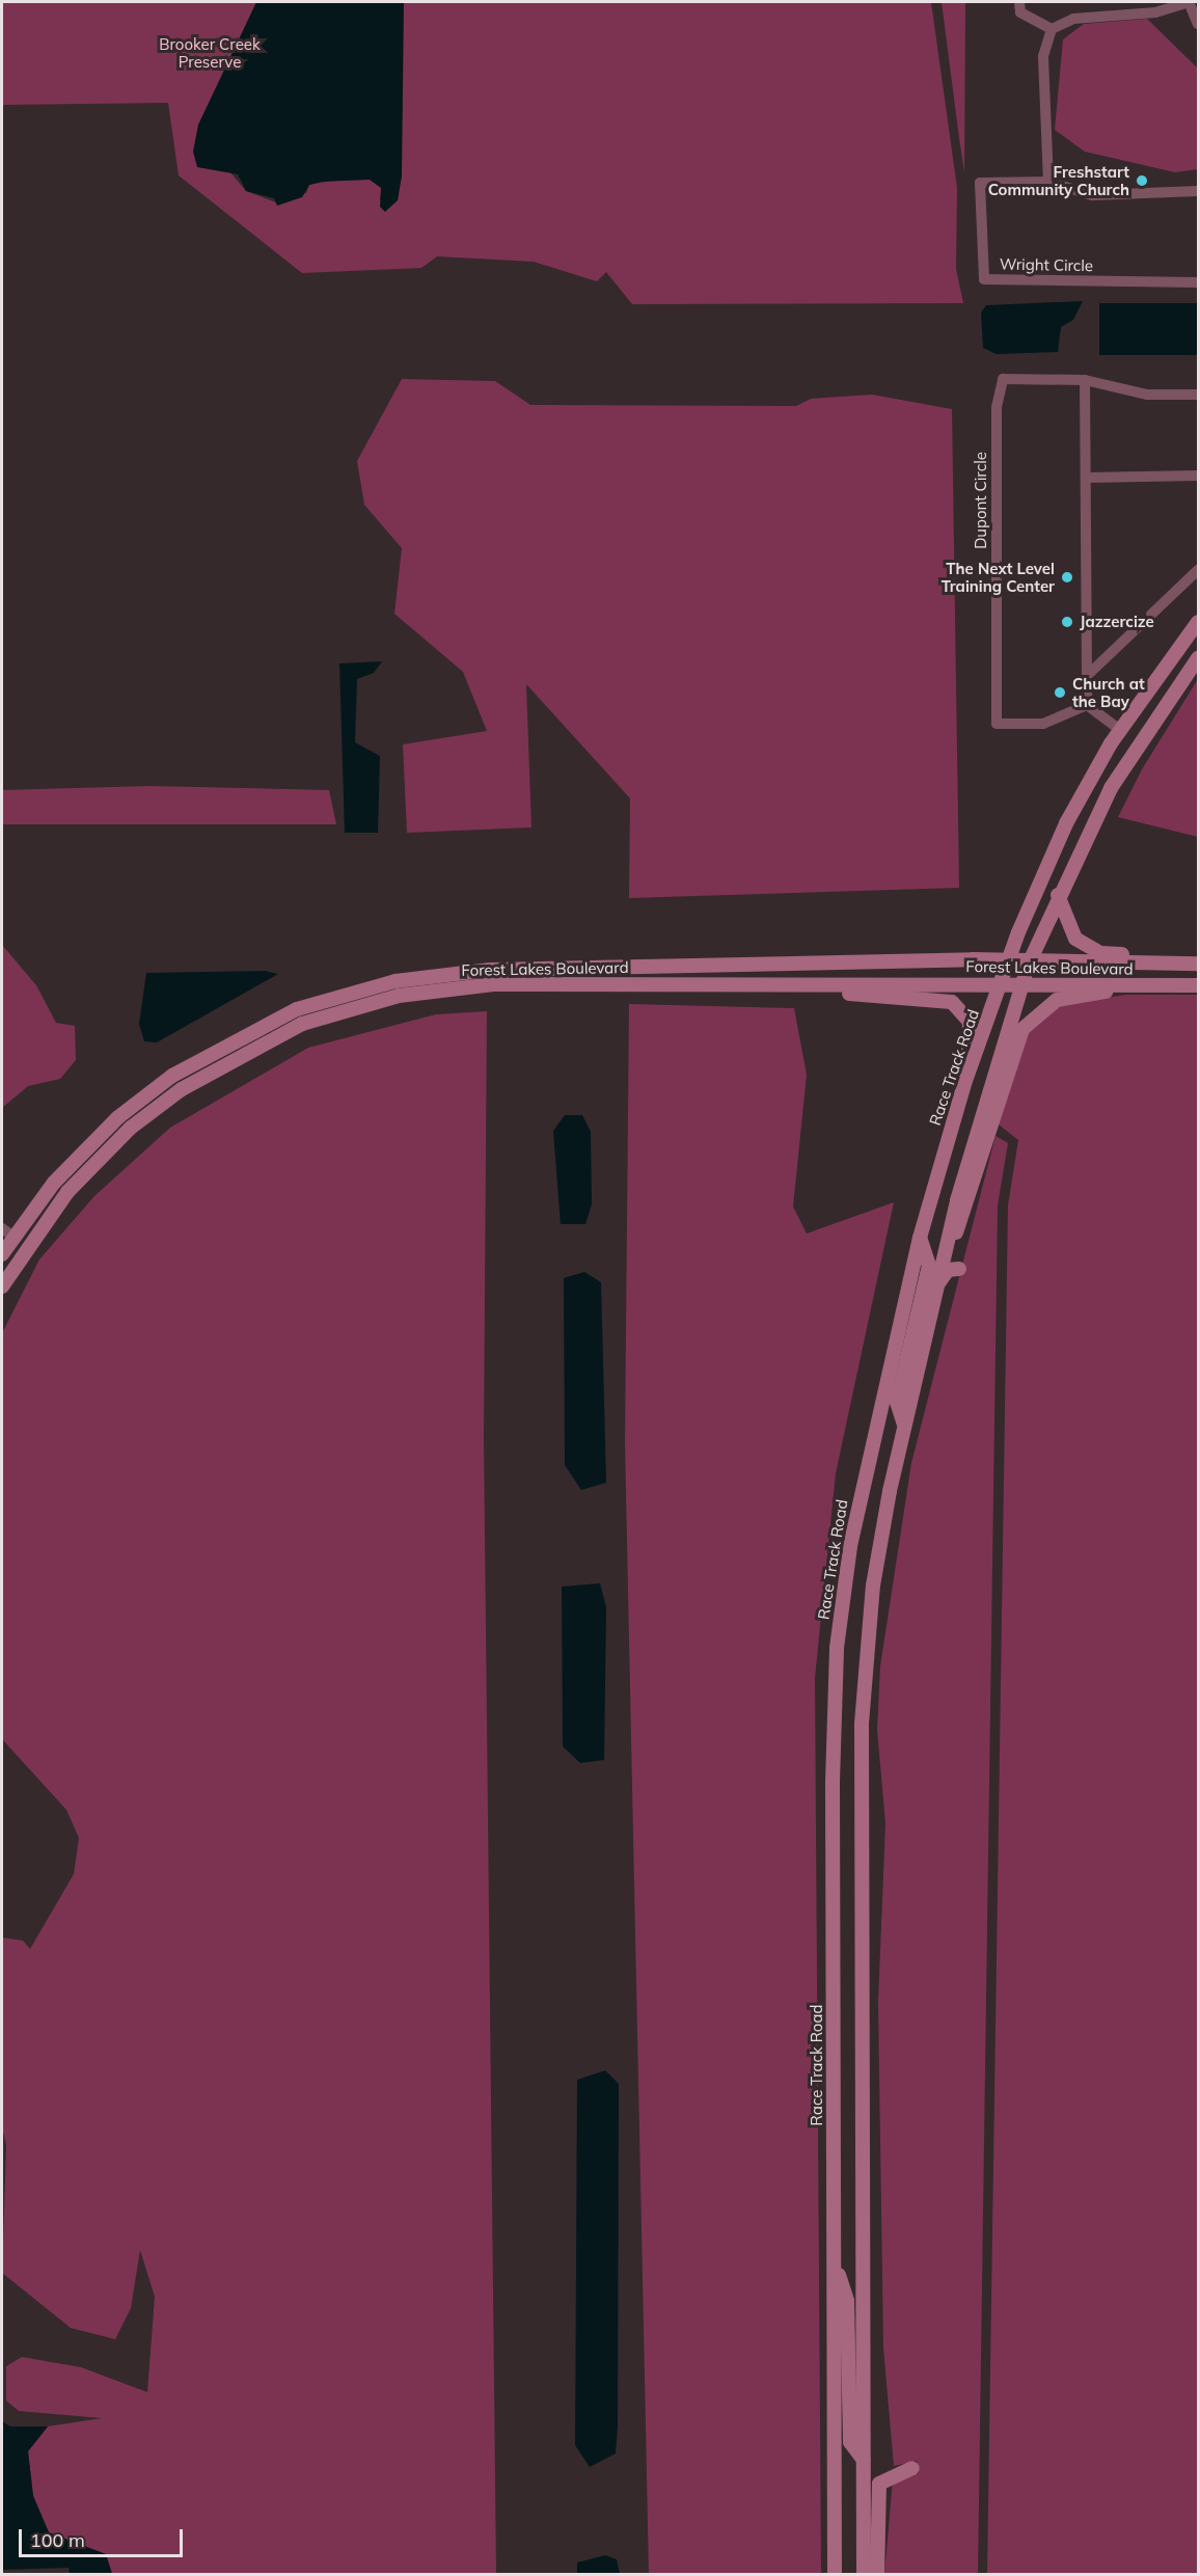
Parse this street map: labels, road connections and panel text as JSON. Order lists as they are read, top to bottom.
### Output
{
  "streets": {
    "main road": ["Forest Lakes Boulevard", "Race Track Road"],
    "street": ["Wright Circle", "Dupont Circle"]
  },
  "crossings": [
    ["Forest Lakes Boulevard", "Race Track Road"]
  ],
  "parks": ["Brooker Creek Preserve"],
  "places": [
    "Freshstart Community Church",
    "The Next Level Training Center",
    "Jazzercize",
    "Church at the Bay"
  ],
  "scale_bar": "100 m"
}
